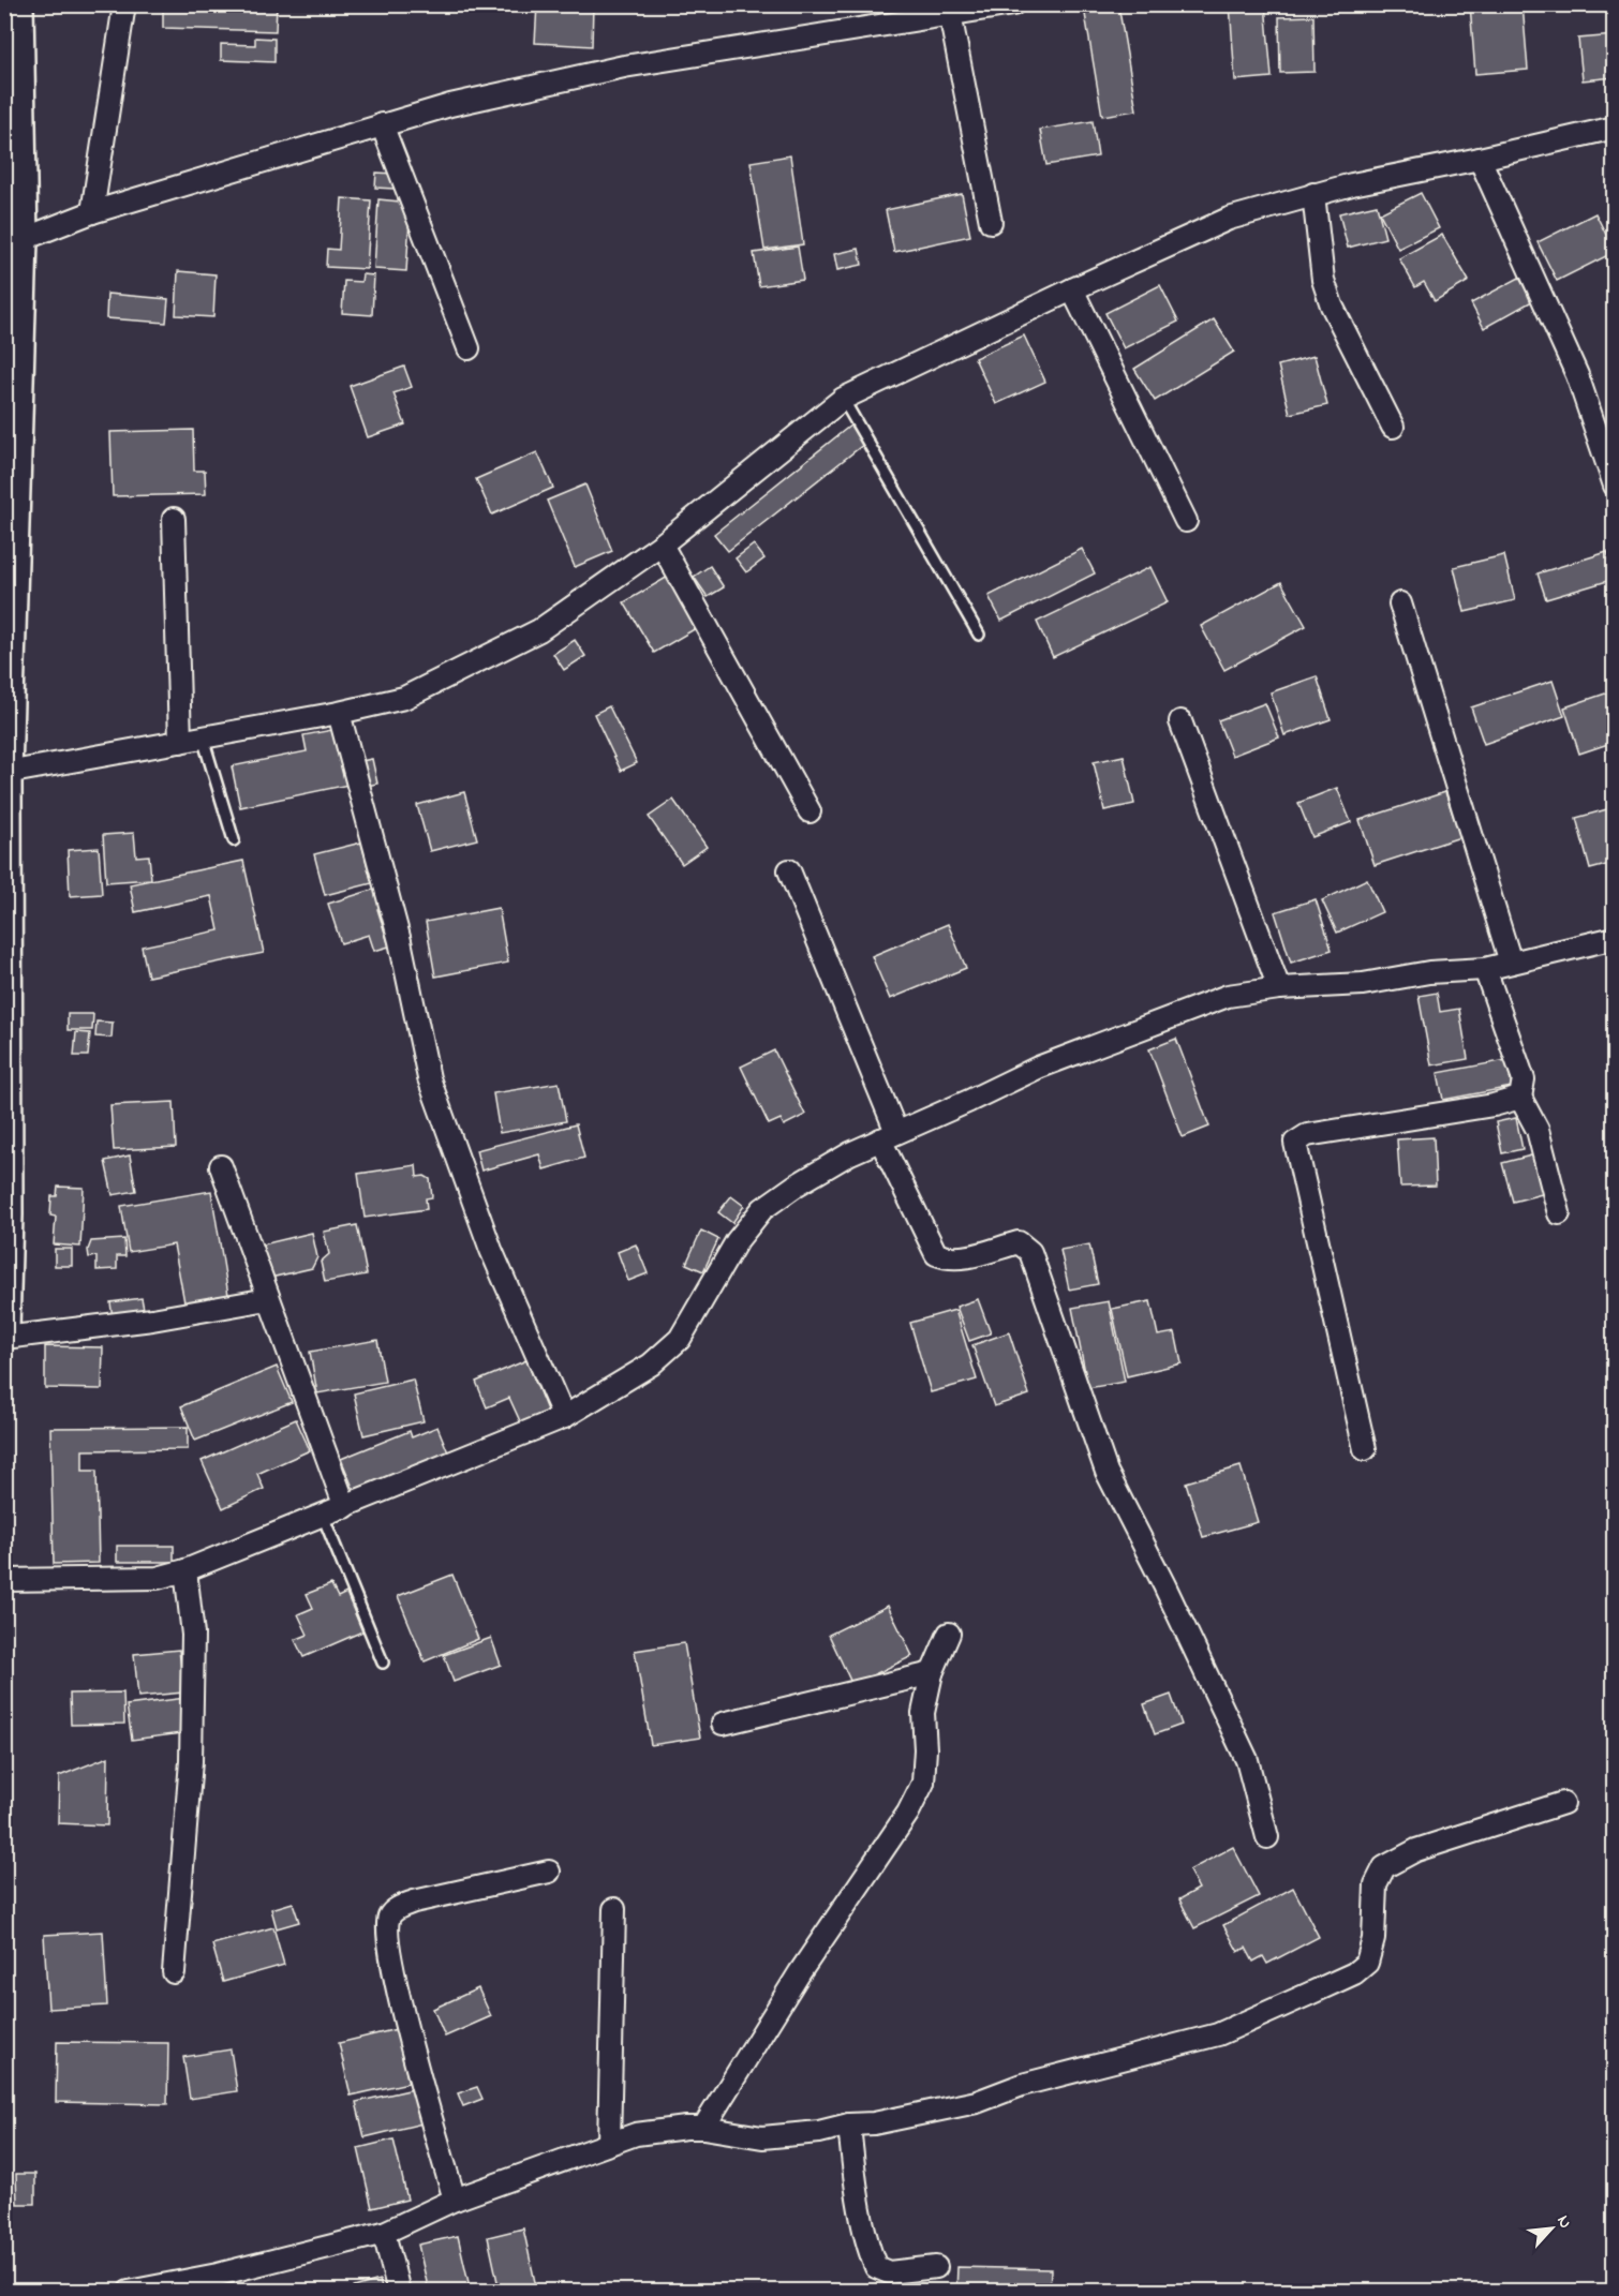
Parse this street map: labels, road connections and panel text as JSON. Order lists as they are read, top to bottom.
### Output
{
  "north": "top right"
}
